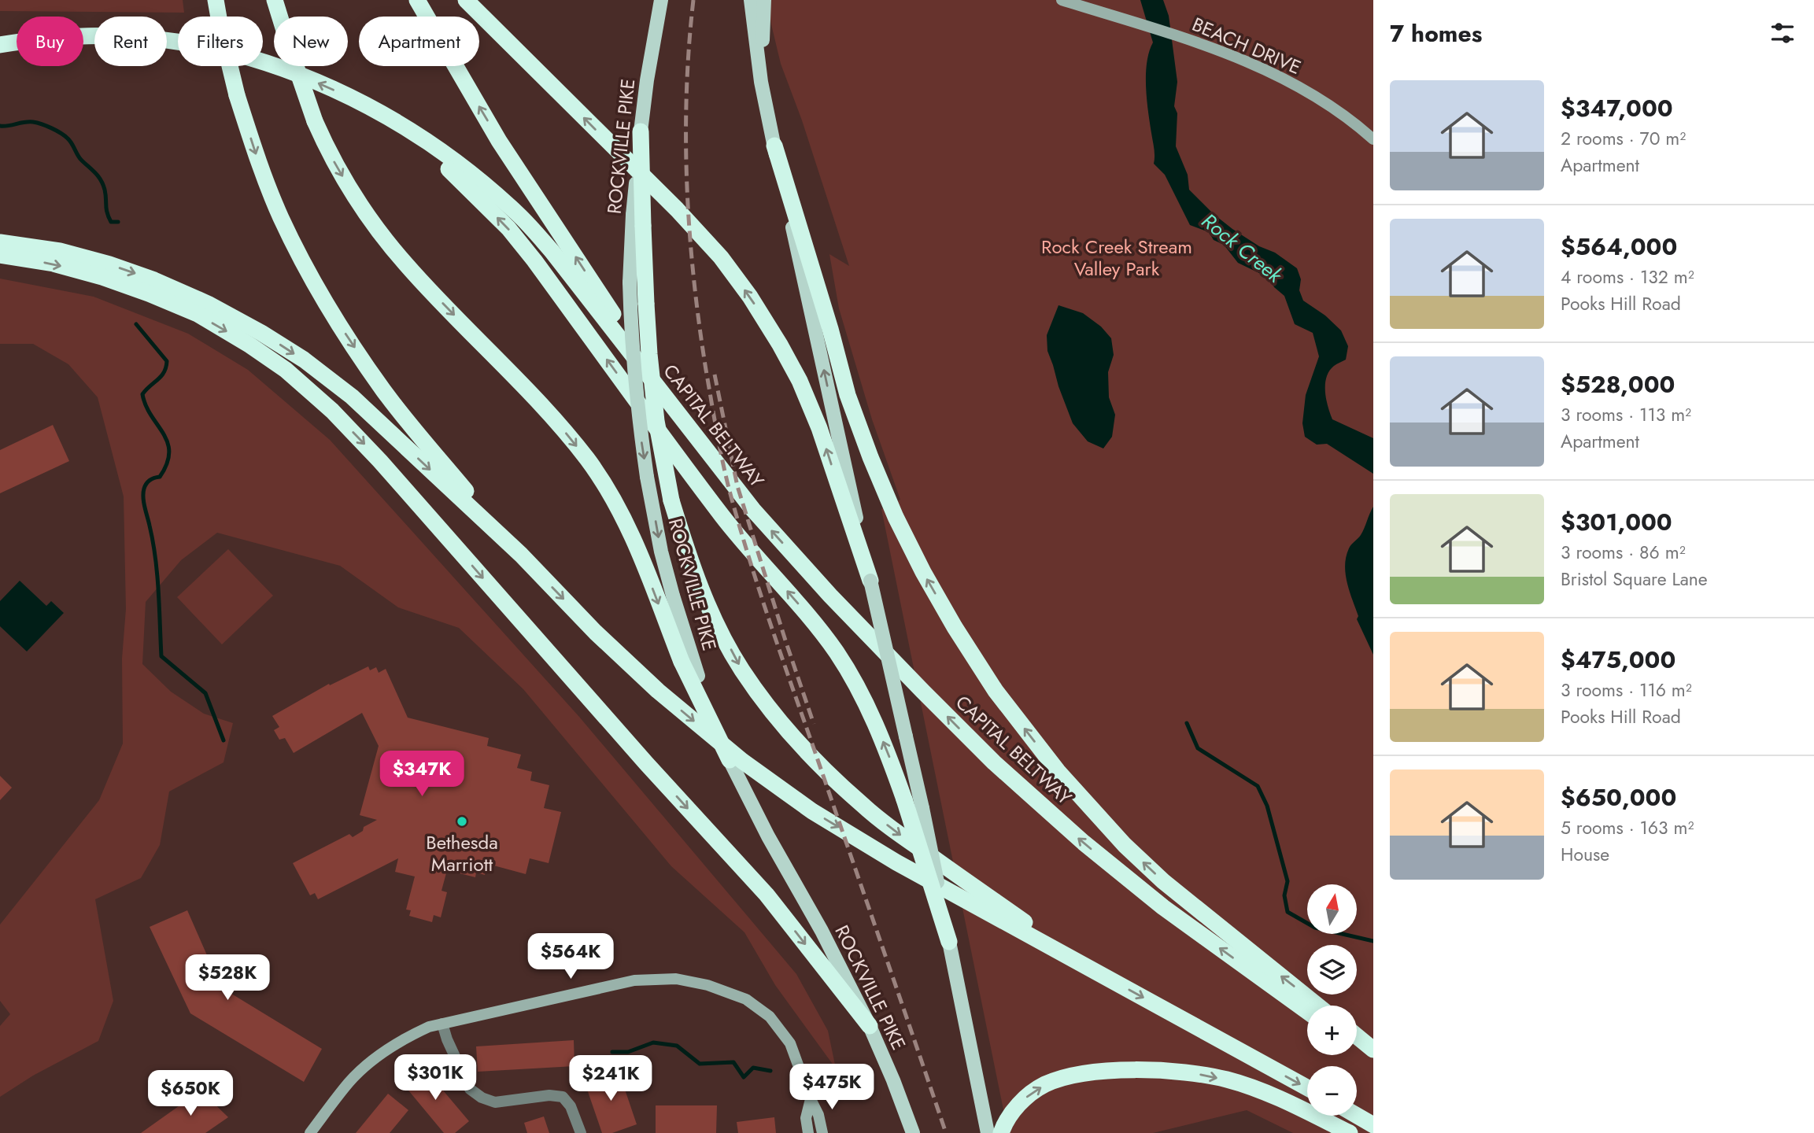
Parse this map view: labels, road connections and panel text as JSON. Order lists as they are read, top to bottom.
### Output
{
  "streets": {
    "highway": ["CAPITAL BELTWAY"],
    "main road": ["ROCKVILLE PIKE"],
    "street": ["BEACH DRIVE"]
  },
  "one_way": ["ROCKVILLE PIKE"],
  "water": ["Rock Creek"],
  "parks": ["Rock Creek Stream Valley Park"],
  "places": ["Bethesda Marriott"],
  "north": "top",
  "page": {
    "heading": "7 homes",
    "chip": [
      "Buy",
      "Rent",
      "Filters",
      "New",
      "Apartment"
    ],
    "list": [
      {
        "name": "$347,000",
        "note": "2 rooms · 70 m² · Apartment"
      },
      {
        "name": "$564,000",
        "note": "4 rooms · 132 m² · Pooks Hill Road"
      },
      {
        "name": "$528,000",
        "note": "3 rooms · 113 m² · Apartment"
      },
      {
        "name": "$301,000",
        "note": "3 rooms · 86 m² · Bristol Square Lane"
      },
      {
        "name": "$475,000",
        "note": "3 rooms · 116 m² · Pooks Hill Road"
      },
      {
        "name": "$650,000",
        "note": "5 rooms · 163 m² · House"
      }
    ],
    "price": [
      "$347K",
      "$564K",
      "$528K",
      "$301K",
      "$241K",
      "$475K",
      "$650K"
    ],
    "map_buttons": ["+", "−"]
  }
}
